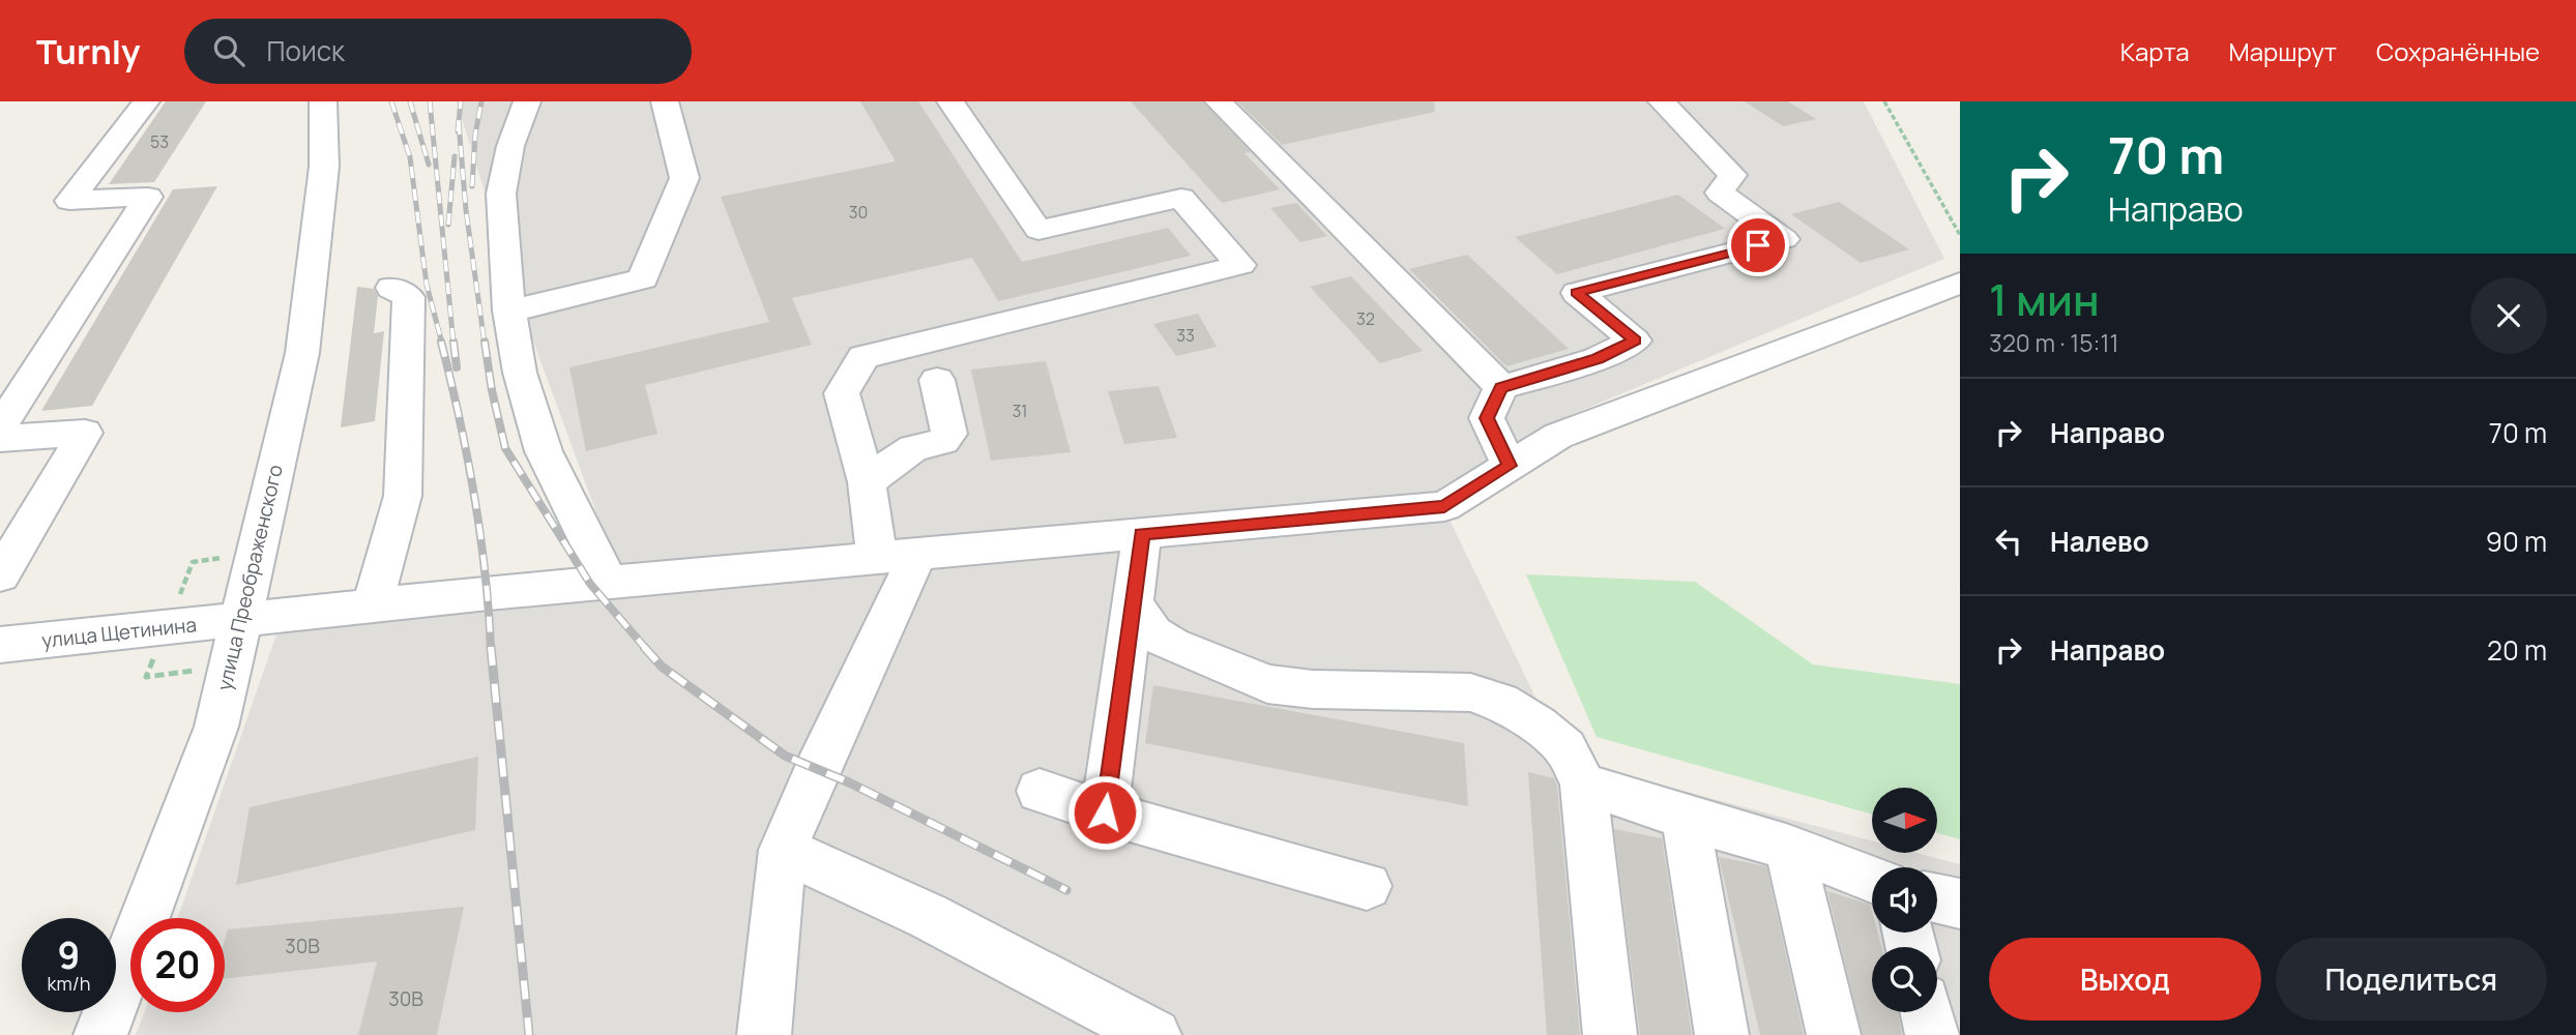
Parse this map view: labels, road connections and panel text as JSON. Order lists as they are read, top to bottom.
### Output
{
  "streets": {
    "street": ["улица Преображенского", "улица Щетинина"]
  },
  "crossings": [
    ["улица Преображенского", "улица Щетинина"]
  ],
  "house_numbers": [
    "53",
    "30",
    "32",
    "33",
    "31",
    "30В",
    "30В"
  ],
  "north": "right",
  "page": {
    "header": "Turnly",
    "search": "Поиск",
    "nav": ["Карта", "Маршрут", "Сохранённые"],
    "turn": ["70 m", "Направо"],
    "heading": ["1 мин", "320 m · 15:11"],
    "list": [
      {
        "name": "Направо",
        "value": "70 m"
      },
      {
        "name": "Налево",
        "value": "90 m"
      },
      {
        "name": "Направо",
        "value": "20 m"
      }
    ],
    "speed": "9 km/h",
    "limit": "20",
    "buttons": ["Выход", "Поделиться"]
  }
}
